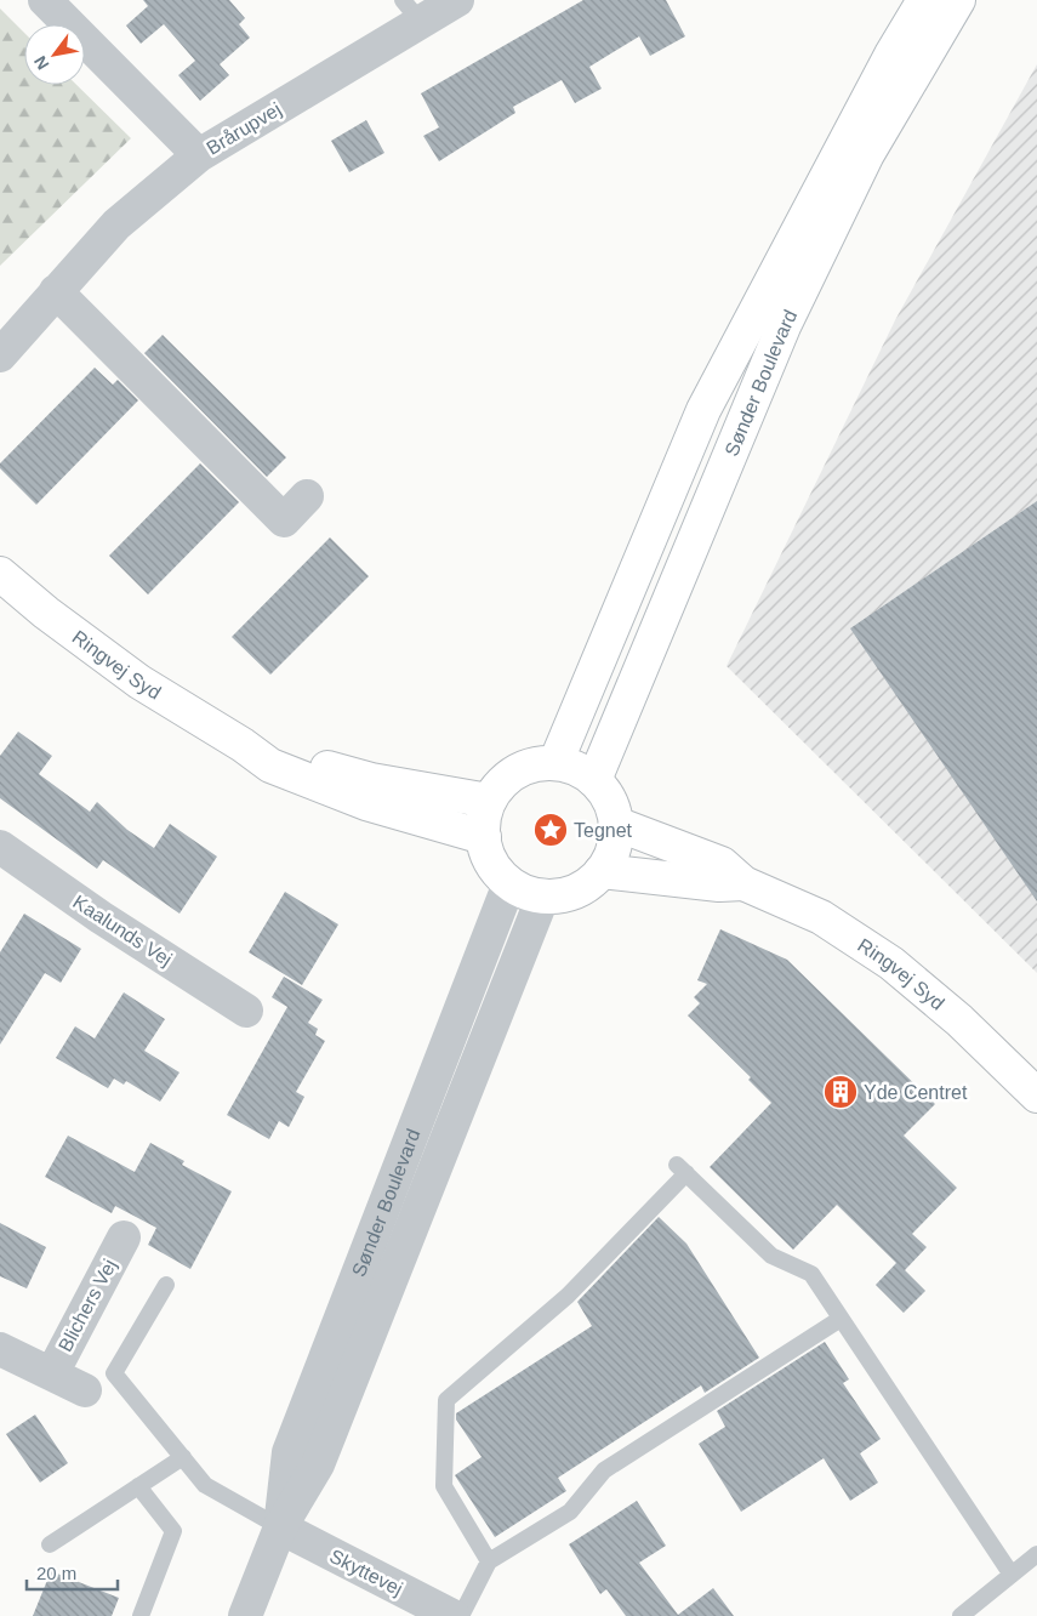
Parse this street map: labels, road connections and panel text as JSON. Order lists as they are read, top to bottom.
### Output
{
  "streets": {
    "main road": ["Sønder Boulevard", "Ringvej Syd"],
    "street": [
      "Brårupvej",
      "Kaalunds Vej",
      "Blichers Vej",
      "Skyttevej"
    ]
  },
  "crossings": [
    ["Sønder Boulevard", "Ringvej Syd"],
    ["Sønder Boulevard", "Skyttevej"]
  ],
  "places": {
    "place": ["Tegnet"],
    "building": ["Yde Centret"]
  },
  "scale_bar": "20 m",
  "north": "bottom left"
}
